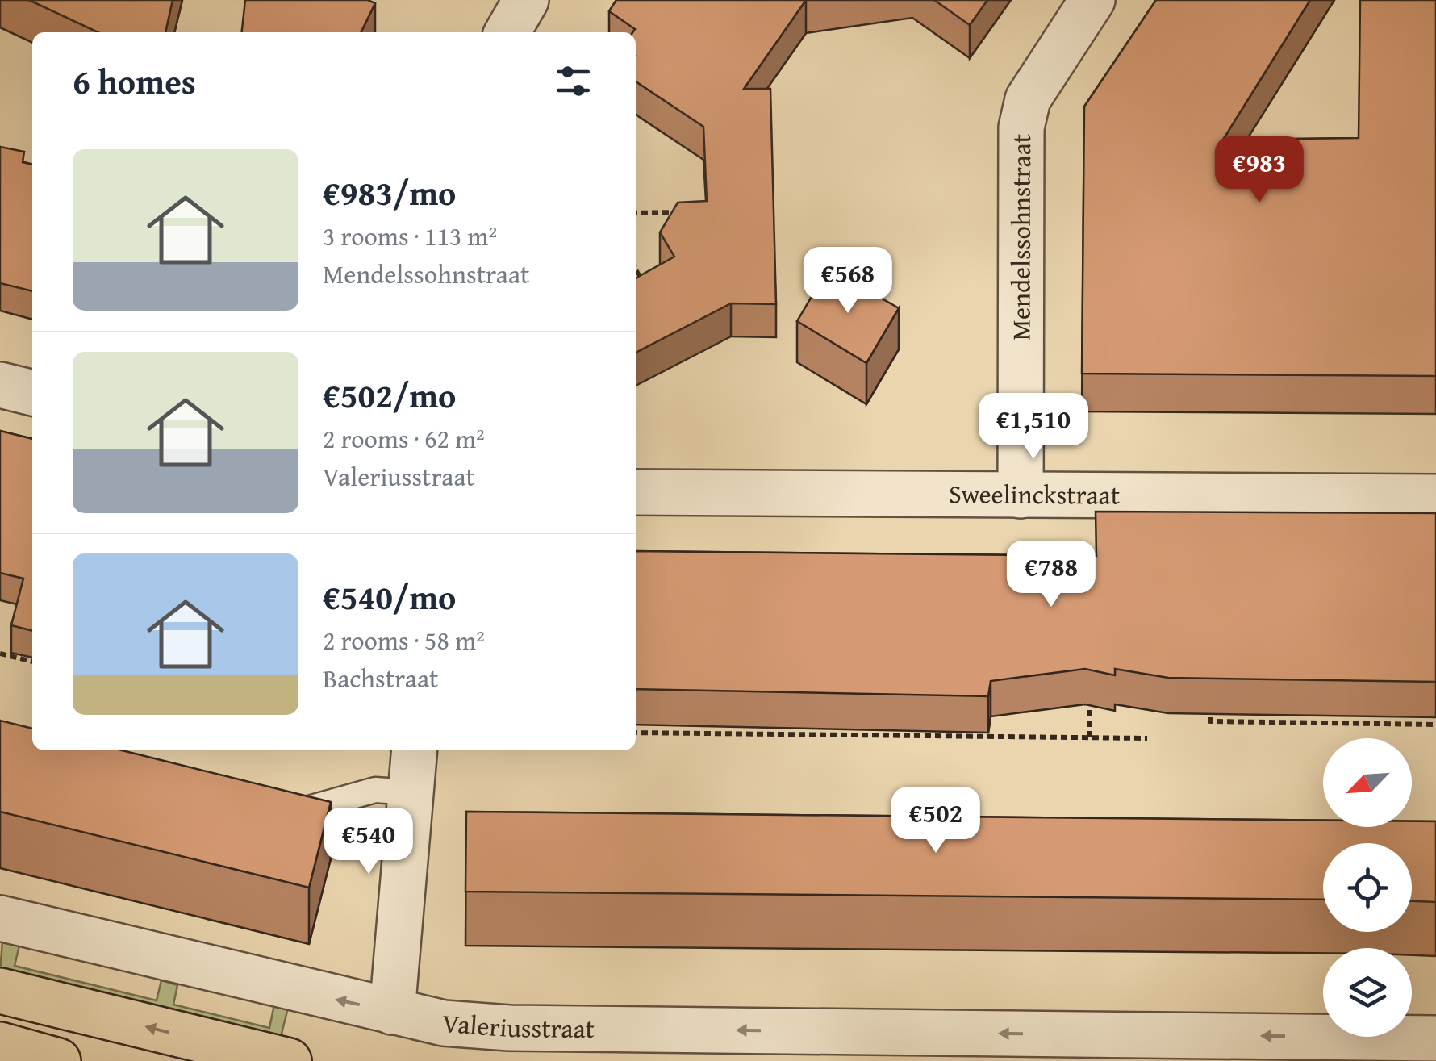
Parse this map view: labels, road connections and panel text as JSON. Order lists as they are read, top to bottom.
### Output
{
  "streets": {
    "street": ["Mendelssohnstraat", "Sweelinckstraat", "Valeriusstraat"]
  },
  "crossings": [
    ["Mendelssohnstraat", "Sweelinckstraat"]
  ],
  "one_way": ["Valeriusstraat"],
  "north": "bottom left",
  "page": {
    "heading": "6 homes",
    "list": [
      {
        "name": "€983/mo",
        "note": "3 rooms · 113 m² · Mendelssohnstraat"
      },
      {
        "name": "€502/mo",
        "note": "2 rooms · 62 m² · Valeriusstraat"
      },
      {
        "name": "€540/mo",
        "note": "2 rooms · 58 m² · Bachstraat"
      }
    ],
    "price": [
      "€983",
      "€568",
      "€1,510",
      "€788",
      "€502",
      "€540"
    ]
  }
}
